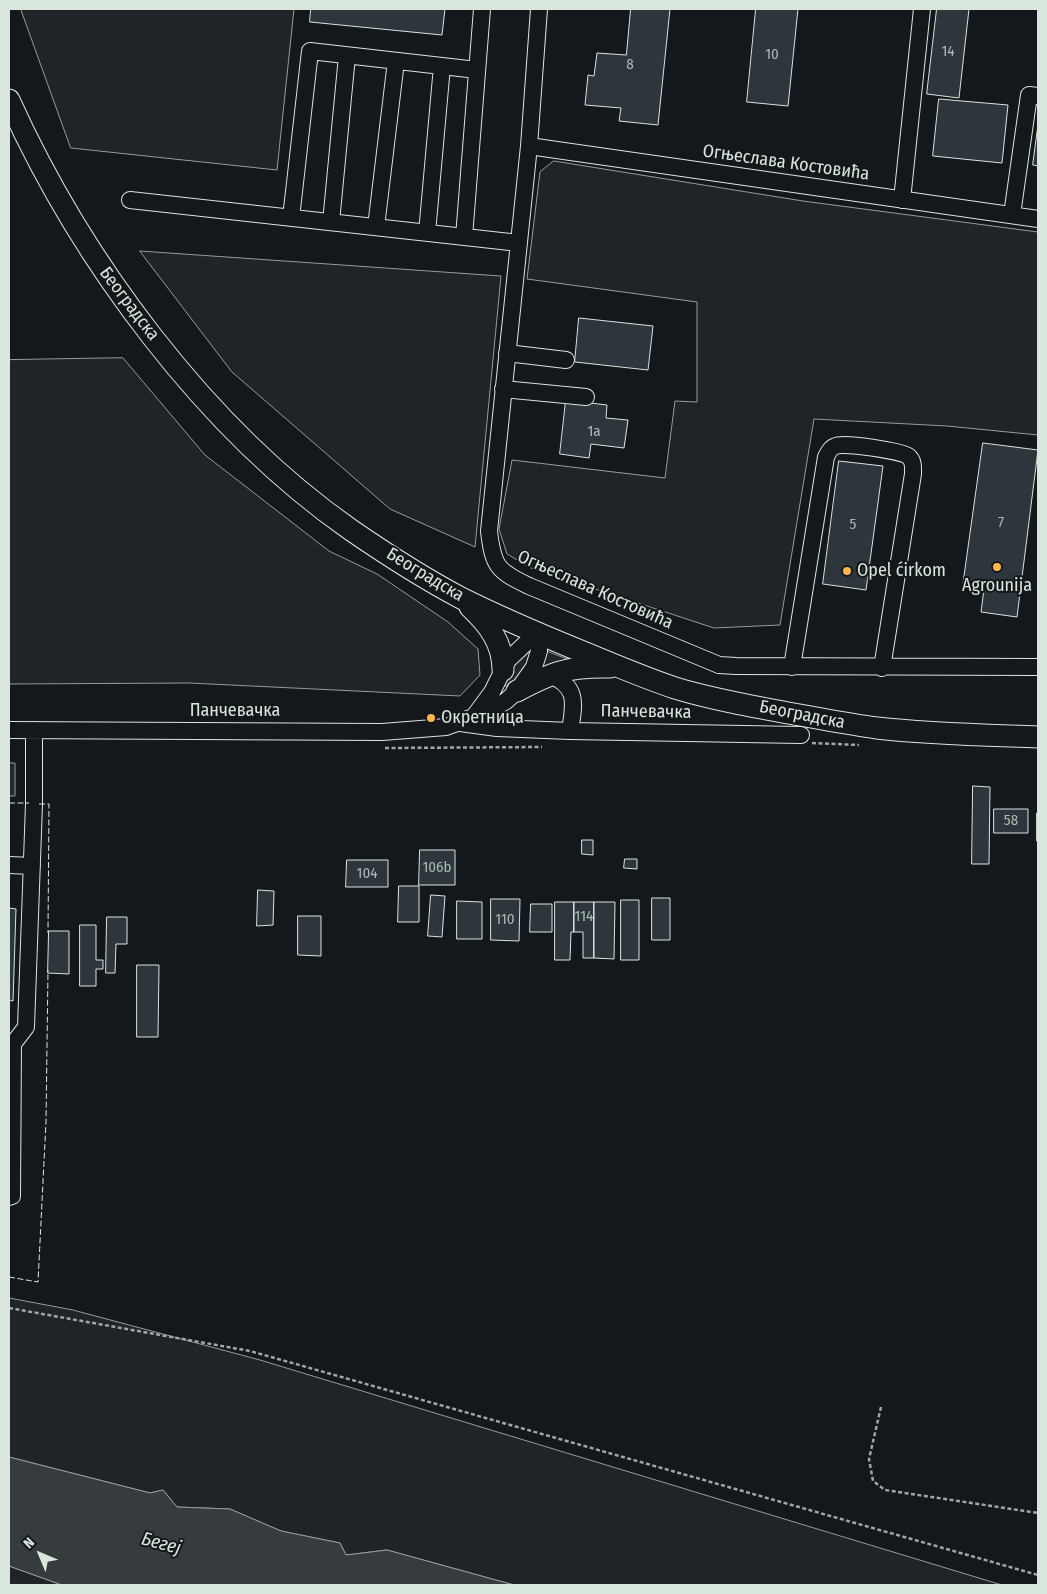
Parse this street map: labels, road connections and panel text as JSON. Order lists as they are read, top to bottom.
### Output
{
  "streets": {
    "main road": ["Београдска"],
    "street": ["Огњеслава Костовића", "Панчевачка"]
  },
  "water": ["Бегеј"],
  "places": ["Agrounija", "Opel ćirkom", "Окретница"],
  "house_numbers": [
    "14",
    "10",
    "8",
    "1a",
    "7",
    "5",
    "58",
    "106b",
    "104",
    "114",
    "110"
  ],
  "north": "top left"
}
